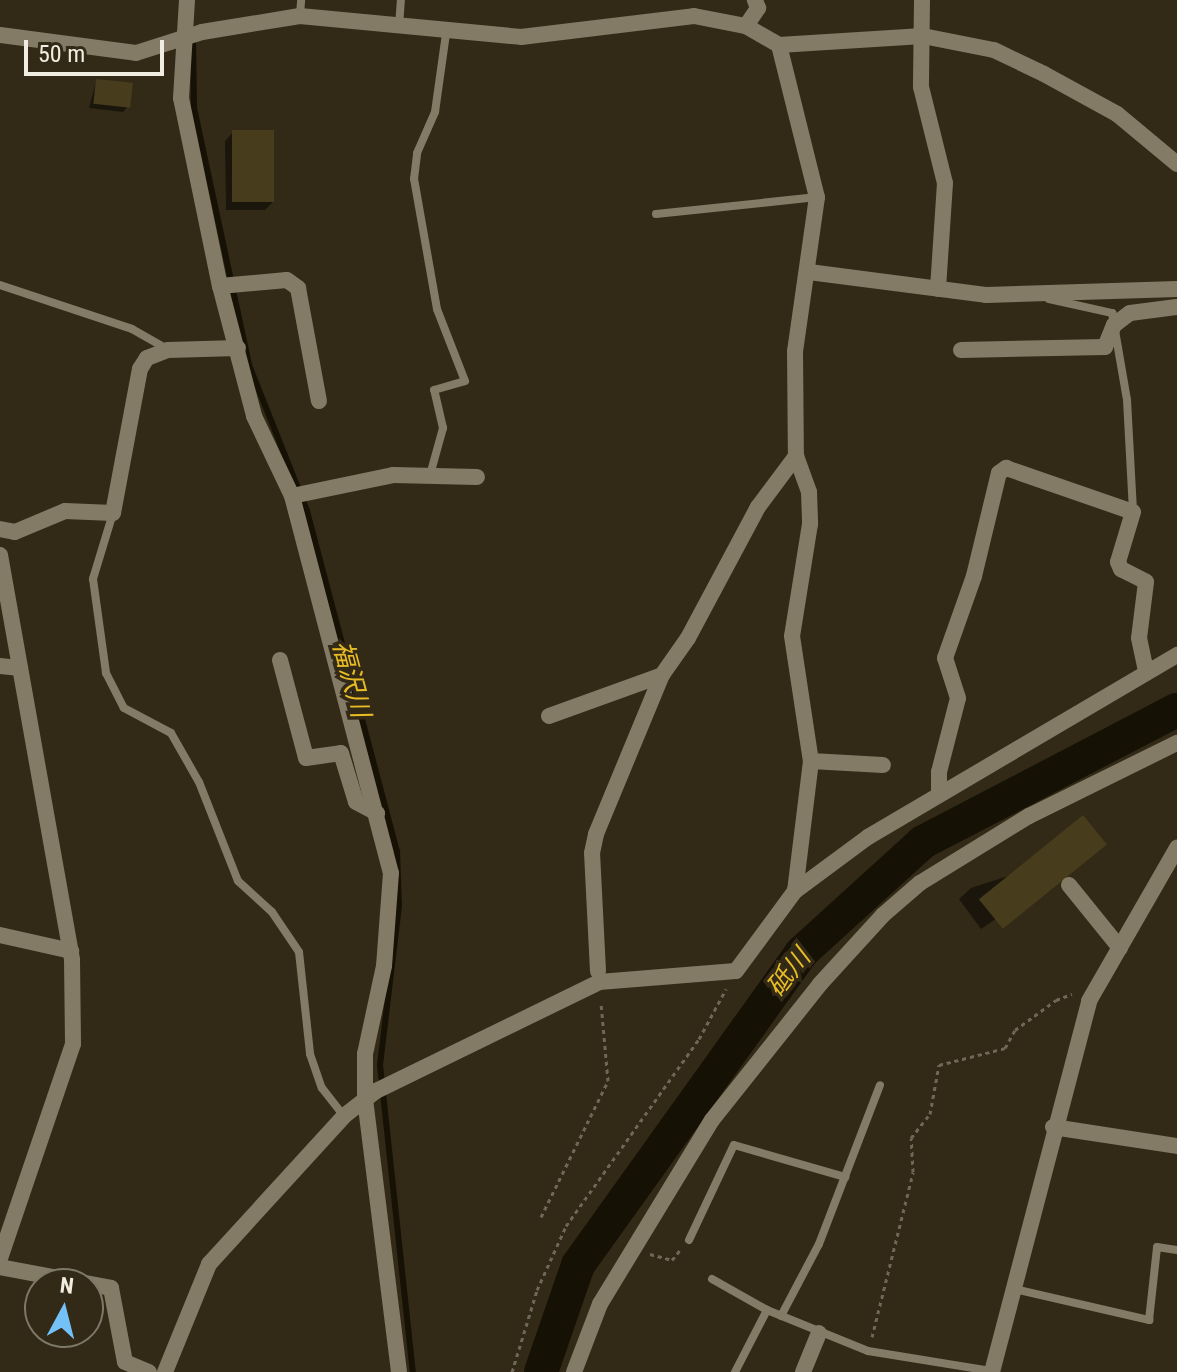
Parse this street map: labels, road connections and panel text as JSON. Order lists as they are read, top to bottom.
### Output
{
  "water": ["福沢川", "砥川"],
  "scale_bar": "50 m",
  "north": "top"
}
